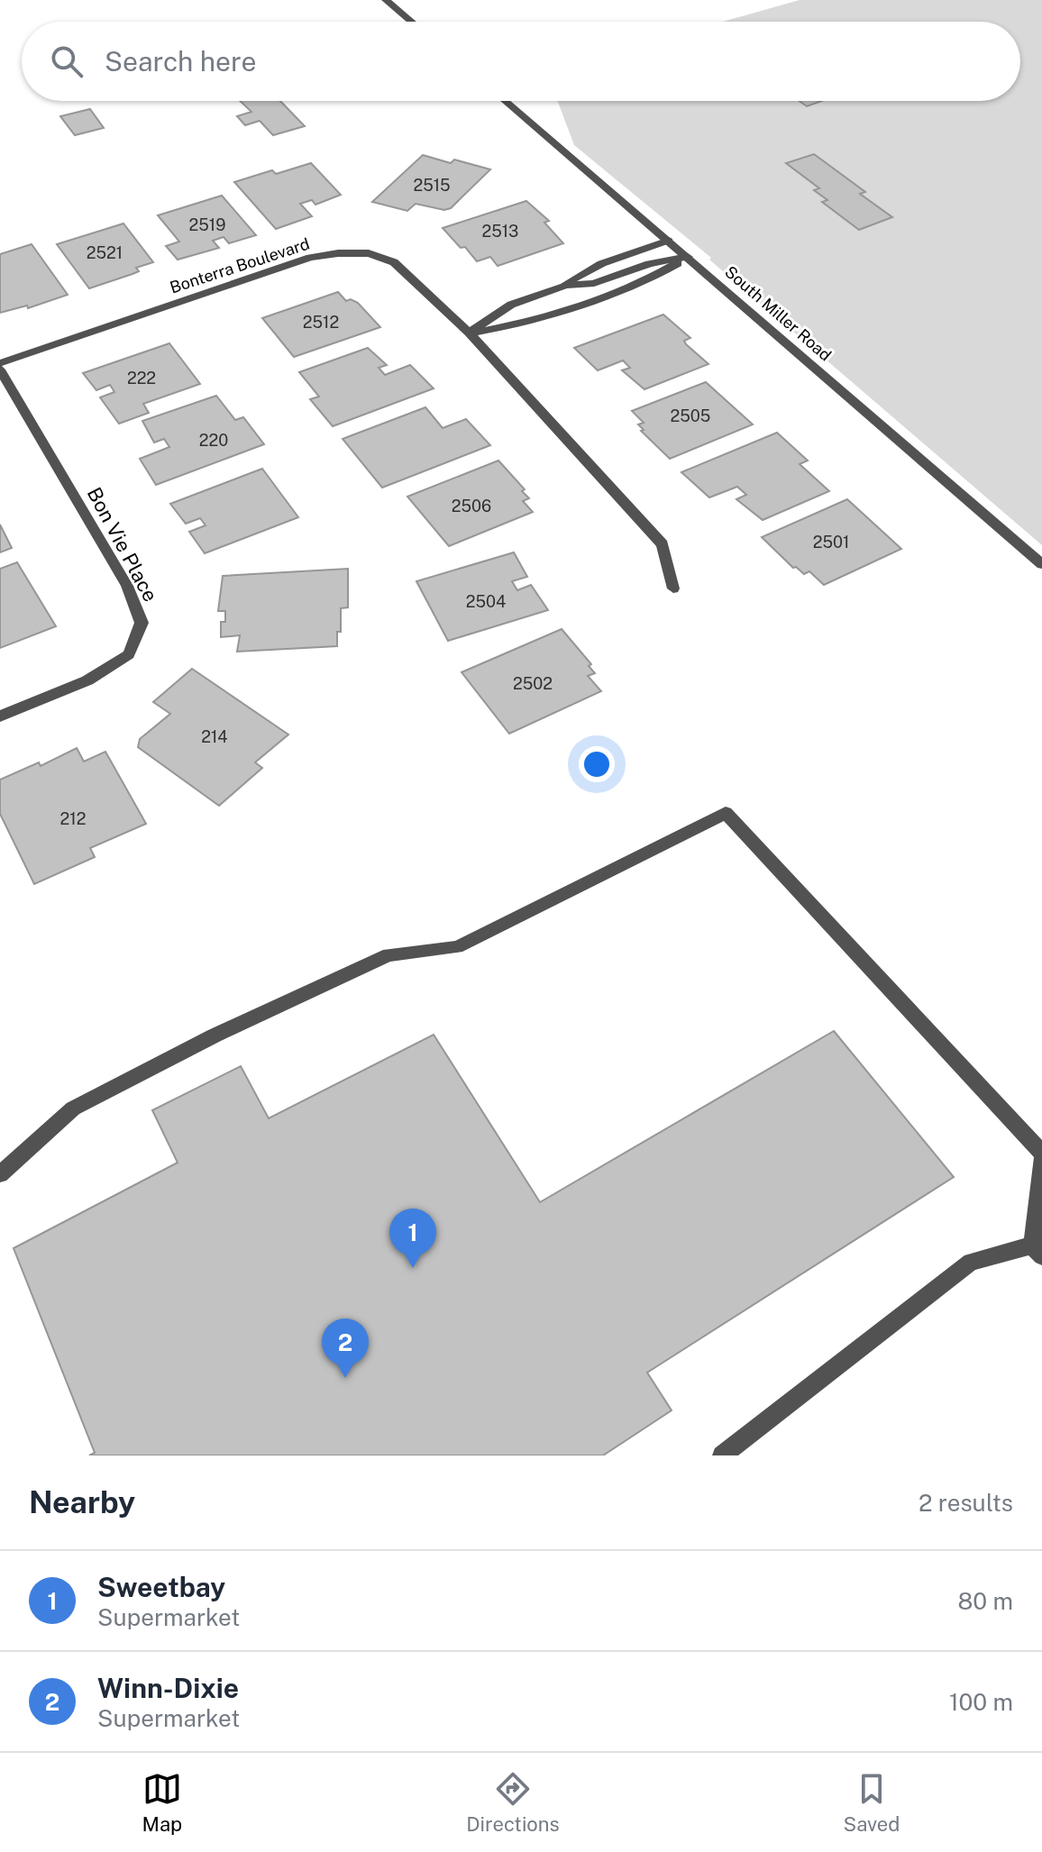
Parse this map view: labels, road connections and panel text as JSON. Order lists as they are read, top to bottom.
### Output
{
  "streets": {
    "street": ["Bonterra Boulevard", "South Miller Road", "Bon Vie Place"]
  },
  "house_numbers": [
    "2515",
    "2519",
    "2513",
    "2521",
    "2512",
    "222",
    "2505",
    "220",
    "2506",
    "2501",
    "2504",
    "2502",
    "214",
    "212"
  ],
  "page": {
    "search": "Search here",
    "pins": ["1", "2"],
    "heading": ["Nearby", "2 results"],
    "list": [
      {
        "mark": "1",
        "name": "Sweetbay",
        "note": "Supermarket",
        "value": "80 m"
      },
      {
        "mark": "2",
        "name": "Winn-Dixie",
        "note": "Supermarket",
        "value": "100 m"
      }
    ],
    "nav": ["Map", "Directions", "Saved"]
  }
}
